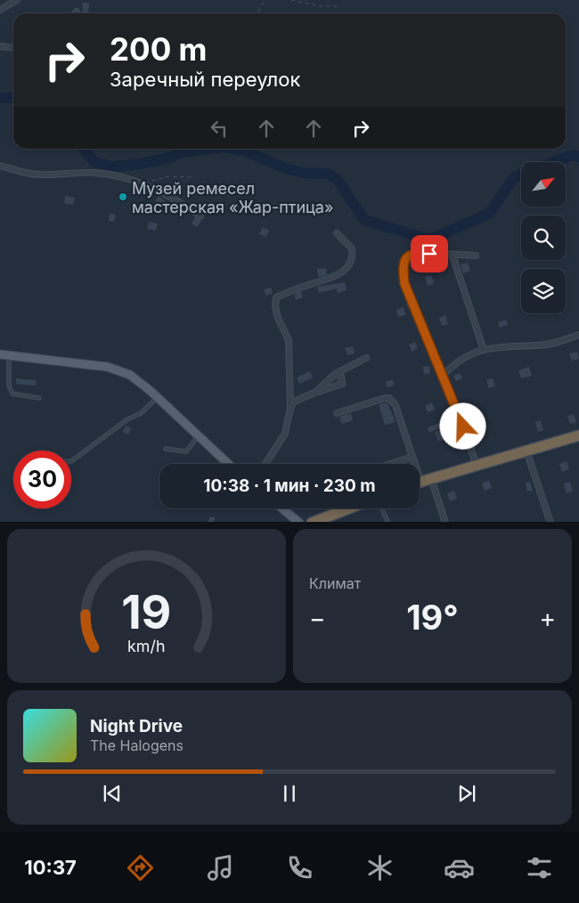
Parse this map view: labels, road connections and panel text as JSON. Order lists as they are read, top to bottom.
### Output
{
  "places": ["Музей ремесел мастерская «Жар-птица»"],
  "north": "top right",
  "page": {
    "turn": ["200 m", "Заречный переулок"],
    "limit": "30",
    "trip": "10:38 · 1 мин · 230 m",
    "tile": "Климат",
    "heat": ["−", "19°", "+"],
    "song": ["Night Drive", "The Halogens"],
    "tabs": "10:37",
    "gauge": ["19", "km/h"]
  }
}
